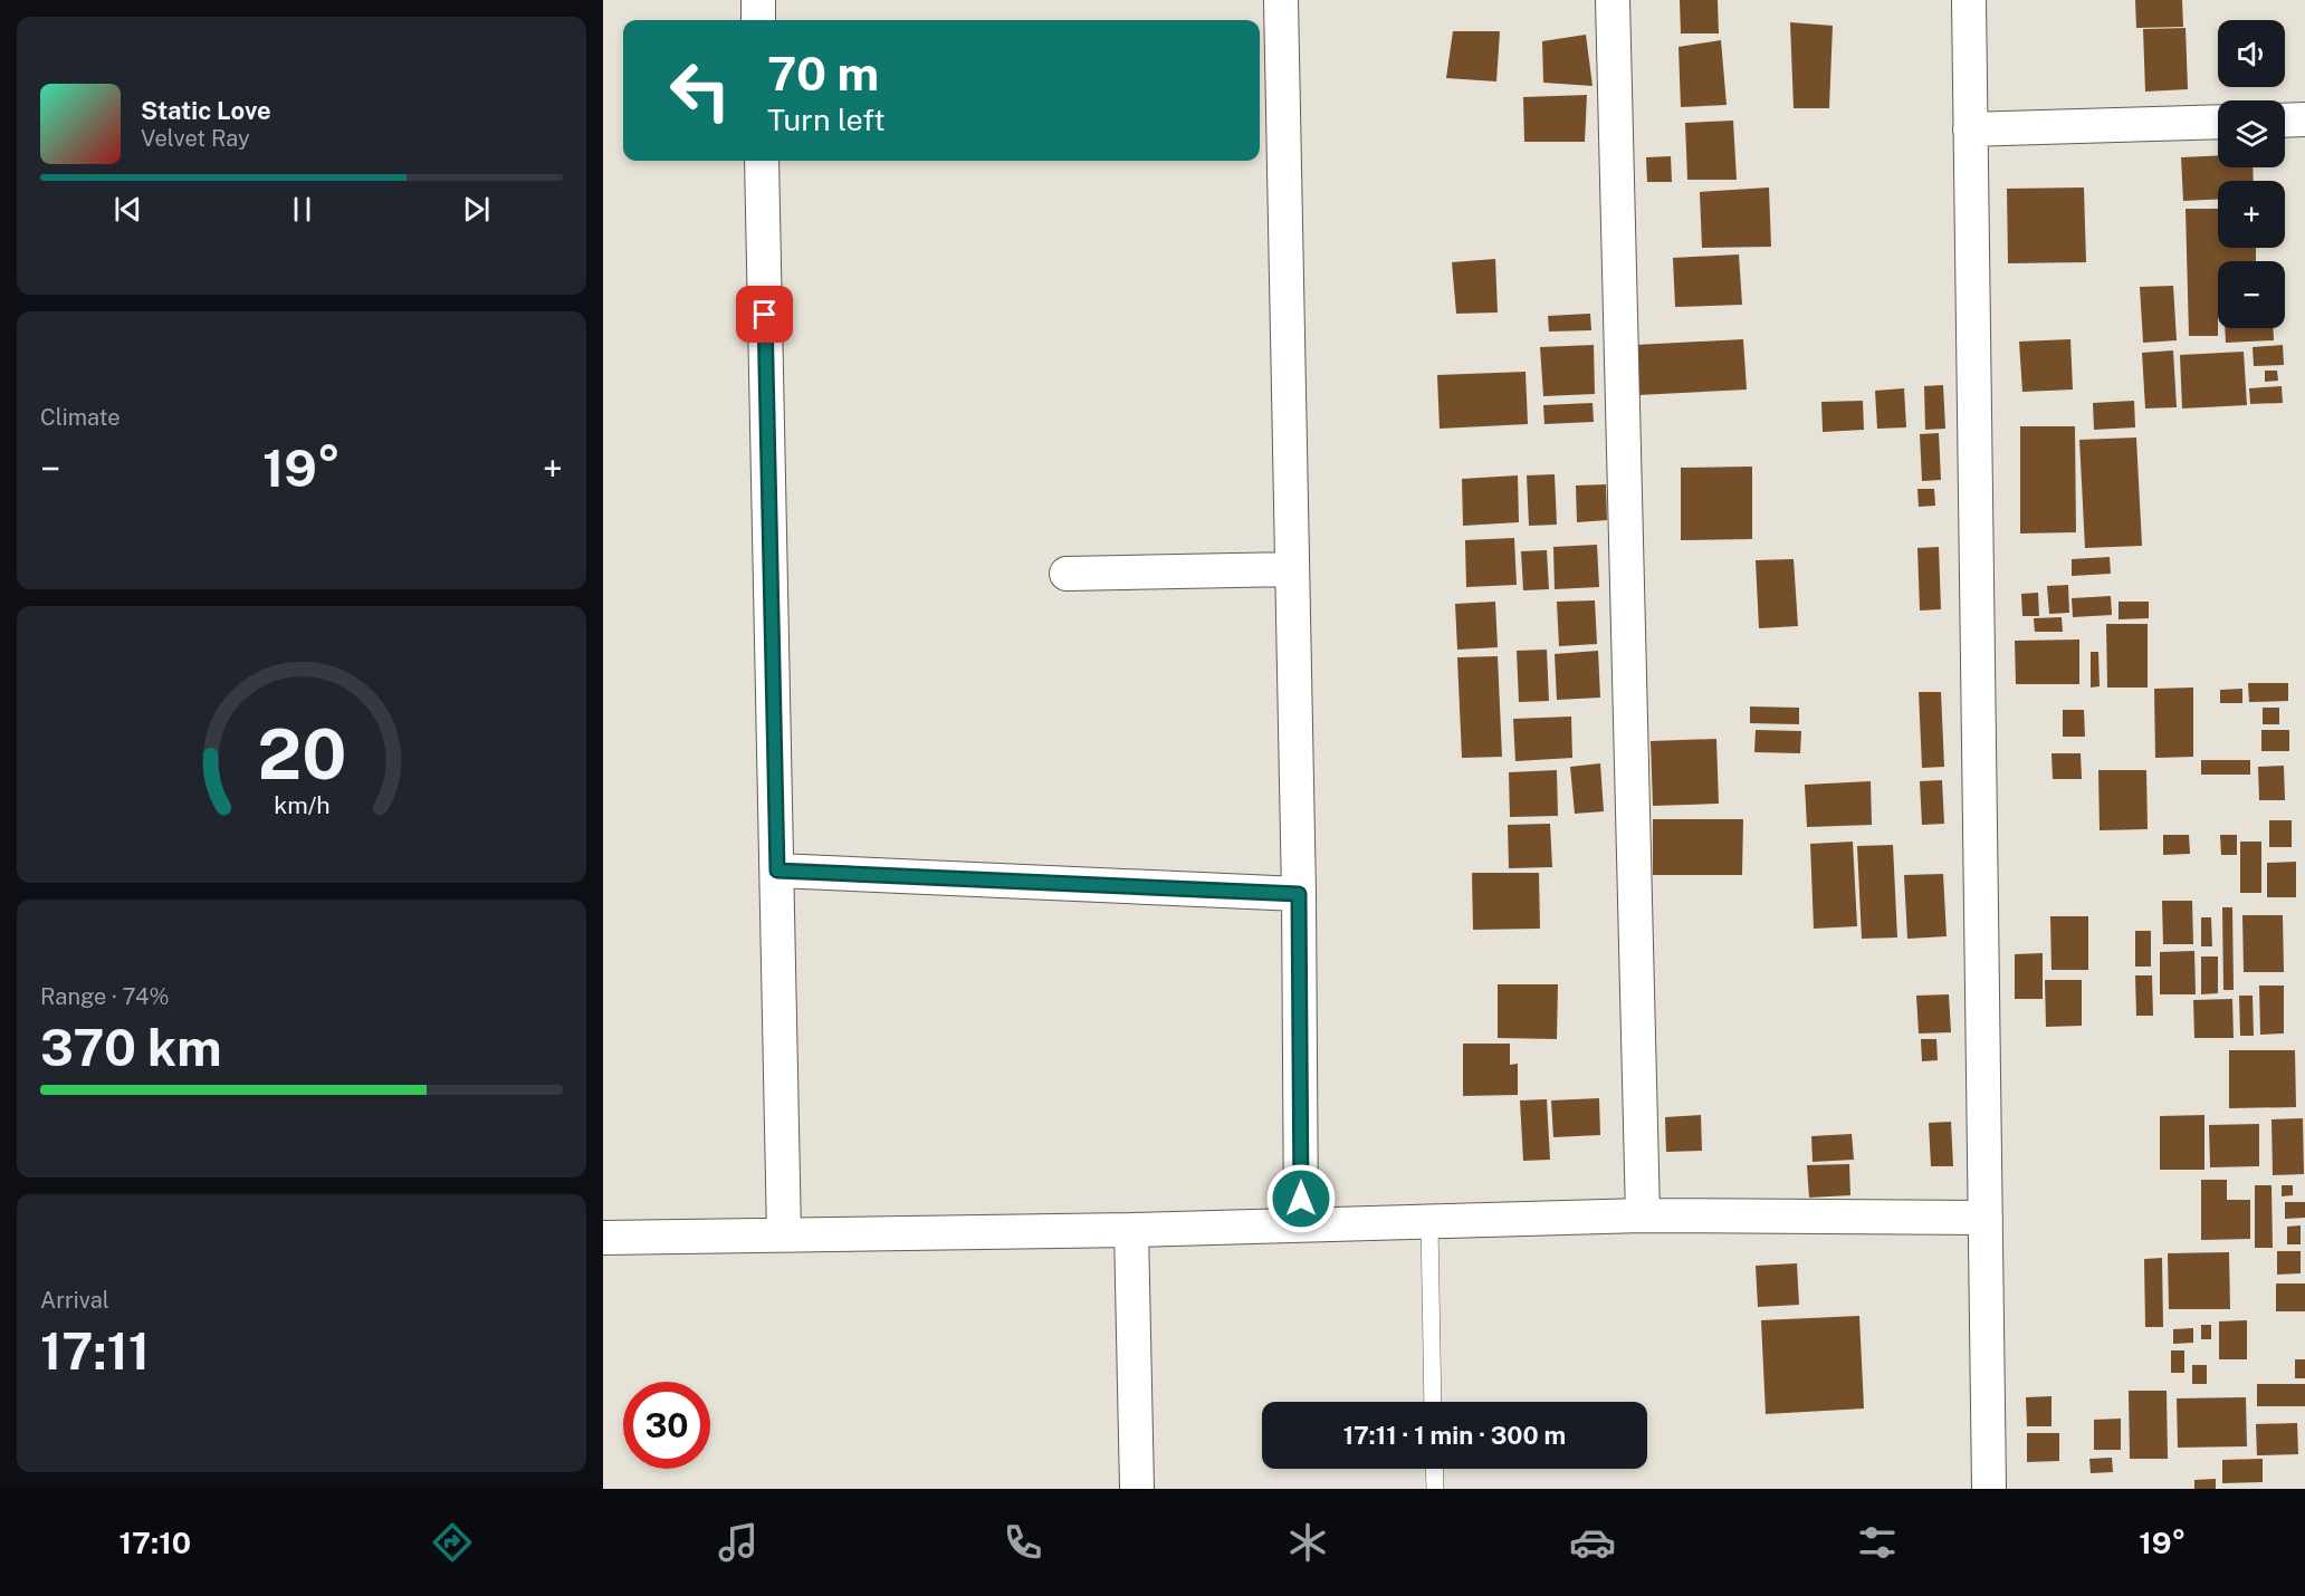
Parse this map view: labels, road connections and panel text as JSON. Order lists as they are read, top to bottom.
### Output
{
  "page": {
    "map_buttons": ["+", "−"],
    "turn": ["70 m", "Turn left"],
    "song": ["Static Love", "Velvet Ray"],
    "tile": [
      "Climate",
      ["Range · 74%", "370 km"],
      ["Arrival", "17:11"]
    ],
    "heat": ["−", "19°", "+"],
    "limit": "30",
    "trip": "17:11 · 1 min · 300 m",
    "tabs": ["17:10", "19°"],
    "gauge": ["20", "km/h"]
  }
}
